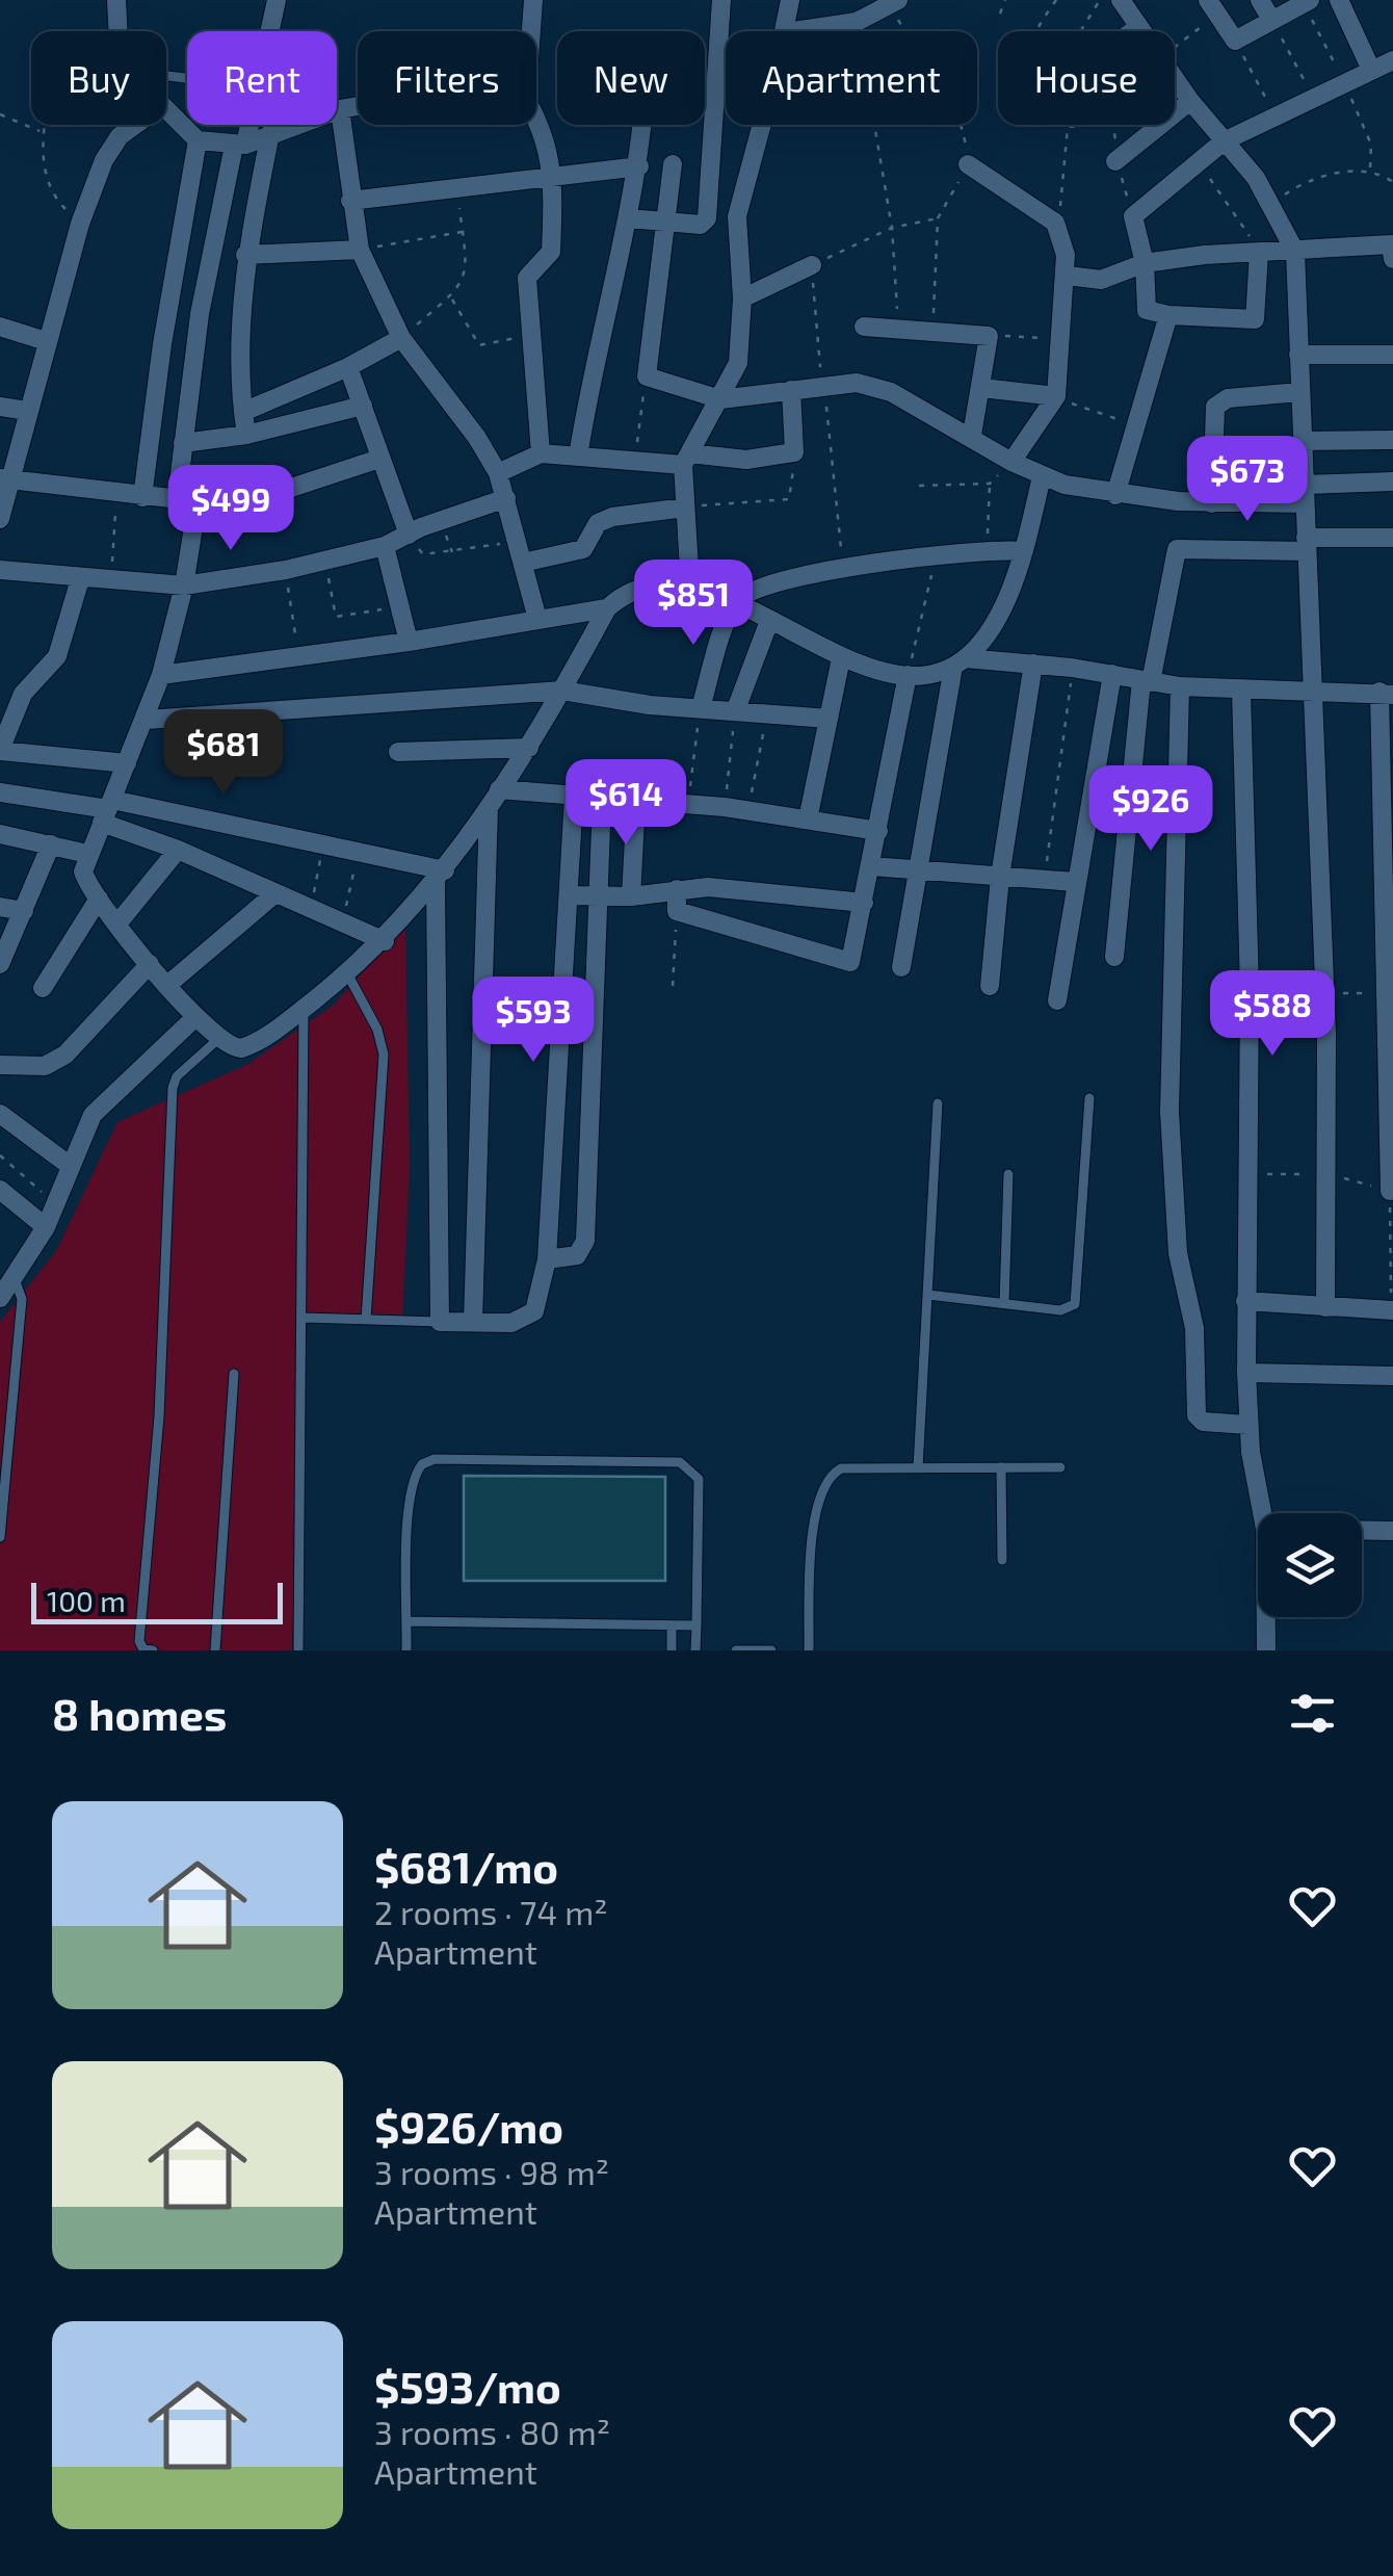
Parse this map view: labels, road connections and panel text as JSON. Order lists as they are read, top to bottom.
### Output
{
  "scale_bar": "100 m",
  "page": {
    "chip": [
      "Buy",
      "Rent",
      "Filters",
      "New",
      "Apartment",
      "House"
    ],
    "price": [
      "$673",
      "$499",
      "$851",
      "$681",
      "$614",
      "$926",
      "$588",
      "$593"
    ],
    "scale": "100 m",
    "heading": "8 homes",
    "list": [
      {
        "name": "$681/mo",
        "note": "2 rooms · 74 m² · Apartment"
      },
      {
        "name": "$926/mo",
        "note": "3 rooms · 98 m² · Apartment"
      },
      {
        "name": "$593/mo",
        "note": "3 rooms · 80 m² · Apartment"
      }
    ]
  }
}
